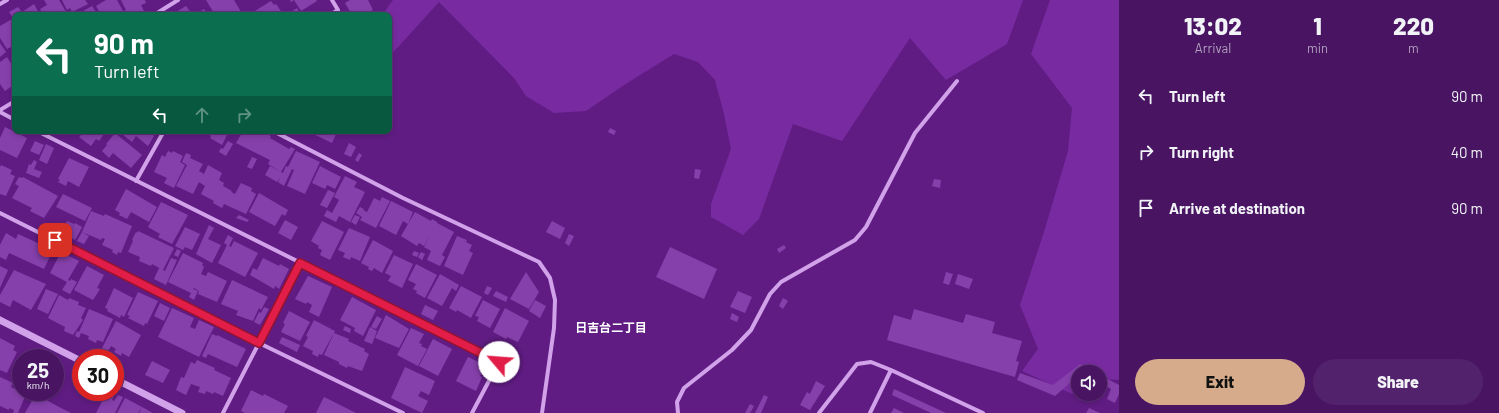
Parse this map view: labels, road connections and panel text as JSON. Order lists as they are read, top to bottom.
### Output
{
  "districts": ["日吉台二丁目"],
  "page": {
    "eta": [
      "13:02",
      "Arrival",
      "1",
      "min",
      "220",
      "m"
    ],
    "turn": ["90 m", "Turn left"],
    "list": [
      {
        "name": "Turn left",
        "value": "90 m"
      },
      {
        "name": "Turn right",
        "value": "40 m"
      },
      {
        "name": "Arrive at destination",
        "value": "90 m"
      }
    ],
    "speed": "25 km/h",
    "limit": "30",
    "buttons": ["Exit", "Share"]
  }
}
